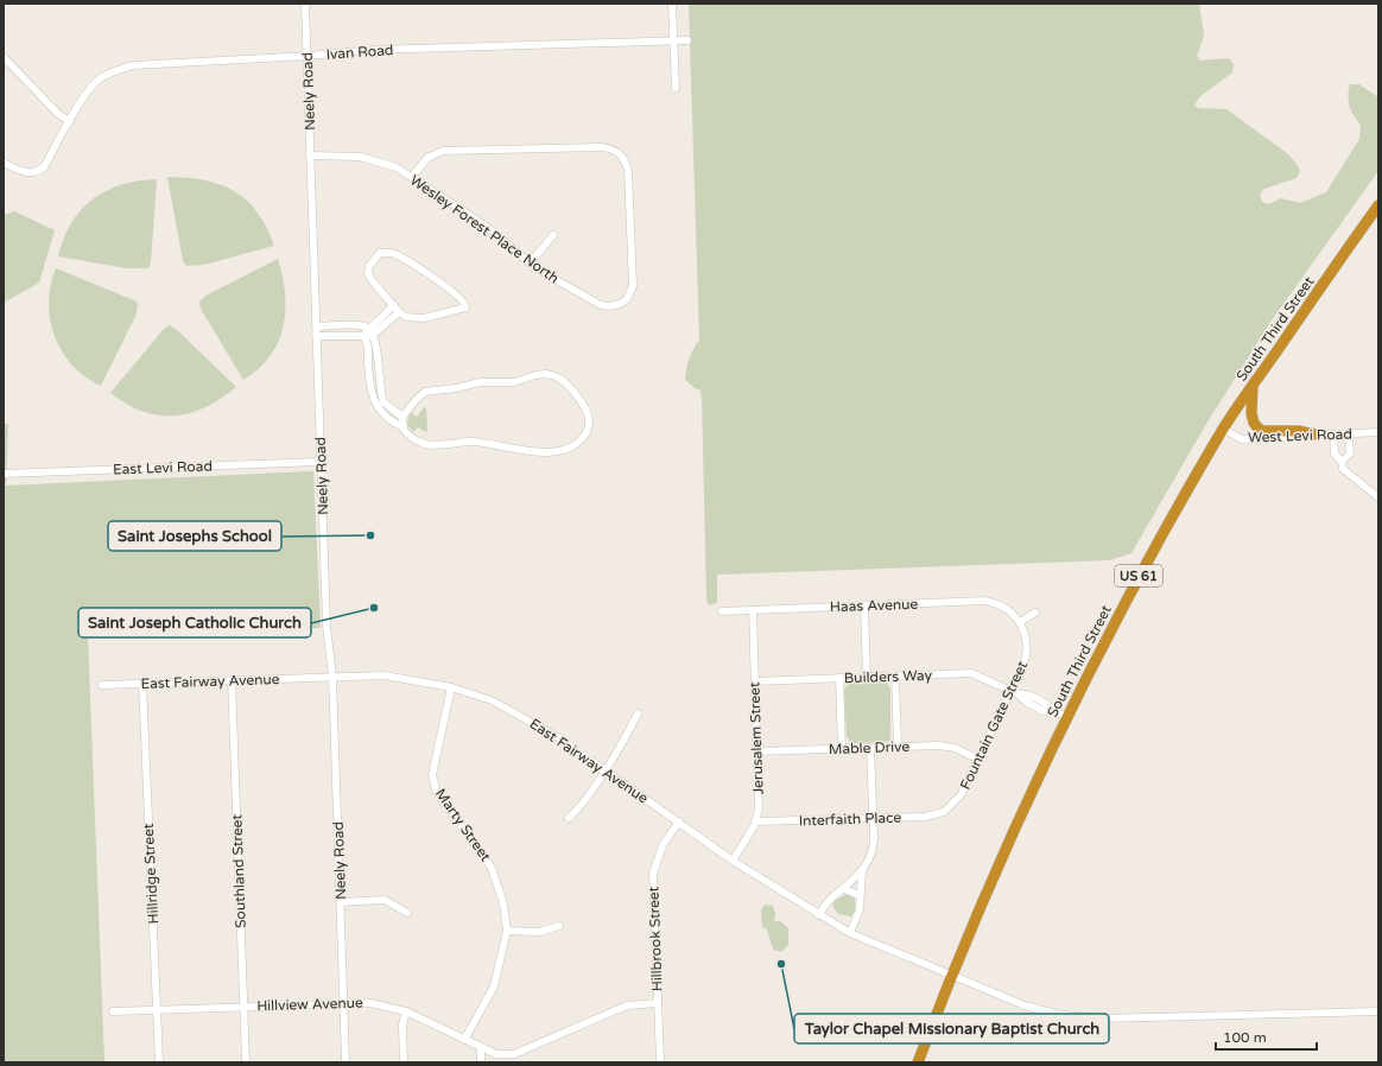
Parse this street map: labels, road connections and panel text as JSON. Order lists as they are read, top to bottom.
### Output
{
  "streets": {
    "highway": ["South Third Street", "US 61"],
    "street": [
      "Ivan Road",
      "Neely Road",
      "Wesley Forest Place North",
      "West Levi Road",
      "East Levi Road",
      "Haas Avenue",
      "Builders Way",
      "East Fairway Avenue",
      "Fountain Gate Street",
      "Jerusalem Street",
      "Mable Drive",
      "Interfaith Place",
      "Marty Street",
      "Southland Street",
      "Hillridge Street",
      "Hillbrook Street",
      "Hillview Avenue"
    ]
  },
  "crossings": [
    ["Ivan Road", "Neely Road"],
    ["Neely Road", "Wesley Forest Place North"],
    ["Neely Road", "East Levi Road"],
    ["Neely Road", "East Fairway Avenue"],
    ["Neely Road", "Hillview Avenue"],
    ["South Third Street", "West Levi Road"],
    ["South Third Street", "Builders Way"],
    ["South Third Street", "East Fairway Avenue"],
    ["Haas Avenue", "Fountain Gate Street"],
    ["Haas Avenue", "Jerusalem Street"],
    ["Builders Way", "Fountain Gate Street"],
    ["Builders Way", "Jerusalem Street"],
    ["East Fairway Avenue", "Jerusalem Street"],
    ["East Fairway Avenue", "Marty Street"],
    ["East Fairway Avenue", "Southland Street"],
    ["East Fairway Avenue", "Hillridge Street"],
    ["East Fairway Avenue", "Hillbrook Street"],
    ["Fountain Gate Street", "Mable Drive"],
    ["Fountain Gate Street", "Interfaith Place"],
    ["Jerusalem Street", "Mable Drive"],
    ["Jerusalem Street", "Interfaith Place"],
    ["Marty Street", "Hillview Avenue"],
    ["Southland Street", "Hillview Avenue"],
    ["Hillridge Street", "Hillview Avenue"],
    ["Hillbrook Street", "Hillview Avenue"]
  ],
  "places": ["Saint Josephs School", "Saint Joseph Catholic Church", "Taylor Chapel Missionary Baptist Church"],
  "scale_bar": "100 m"
}
